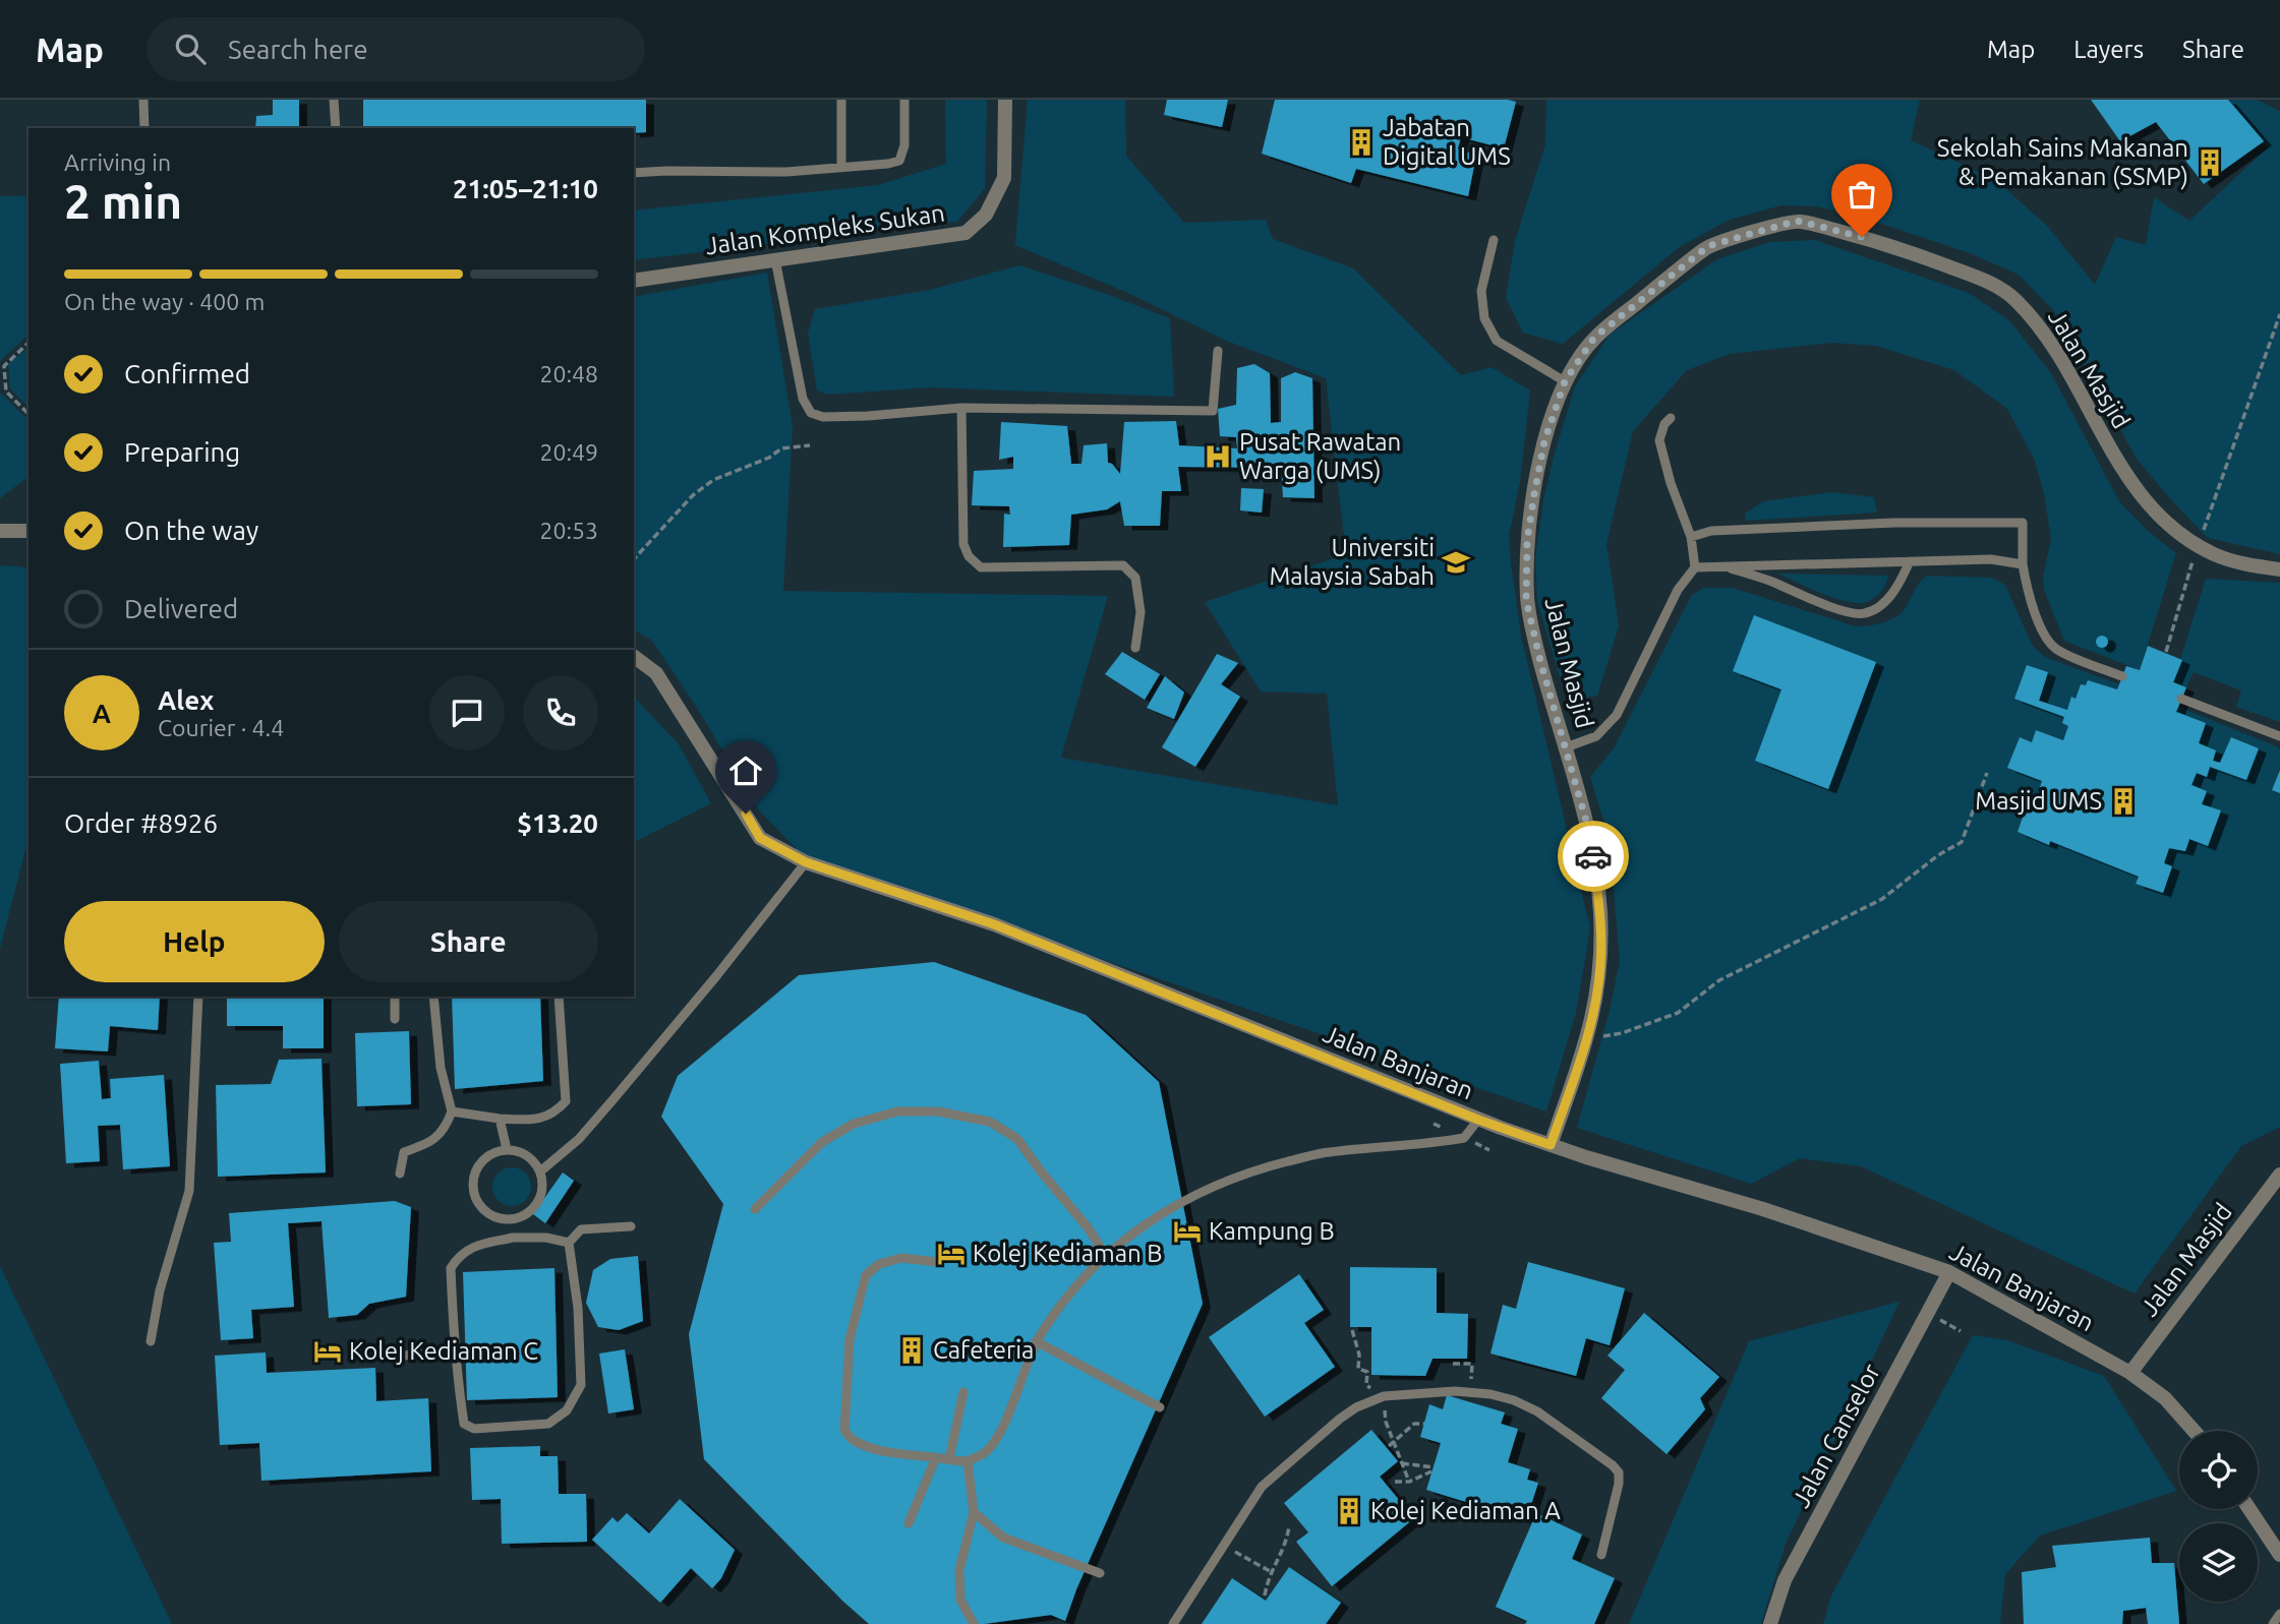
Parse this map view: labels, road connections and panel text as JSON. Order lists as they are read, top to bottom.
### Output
{
  "streets": {
    "street": [
      "Jalan Kompleks Sukan",
      "Jalan Masjid",
      "Jalan Banjaran",
      "Jalan Canselor"
    ]
  },
  "crossings": [
    ["Jalan Masjid", "Jalan Banjaran"],
    ["Jalan Banjaran", "Jalan Canselor"]
  ],
  "places": {
    "building": [
      "Jabatan Digital UMS",
      "Sekolah Sains Makanan & Pemakanan (SSMP)",
      "Masjid UMS",
      "Cafeteria",
      "Kolej Kediaman A"
    ],
    "hospital": ["Pusat Rawatan Warga (UMS)"],
    "school or university": ["Universiti Malaysia Sabah"],
    "hotel": ["Kampung B", "Kolej Kediaman B", "Kolej Kediaman C"]
  },
  "page": {
    "header": "Map",
    "search": "Search here",
    "nav": ["Map", "Layers", "Share"],
    "heading": ["2 min", "Arriving in", "21:05–21:10"],
    "panel": [
      "Alex",
      "Courier · 4.4",
      "Order #8926",
      "$13.20"
    ],
    "bar": "On the way · 400 m",
    "list": [
      ["Confirmed", "20:48"],
      ["Preparing", "20:49"],
      ["On the way", "20:53"],
      "Delivered"
    ],
    "round": "A",
    "buttons": ["Help", "Share"]
  }
}
